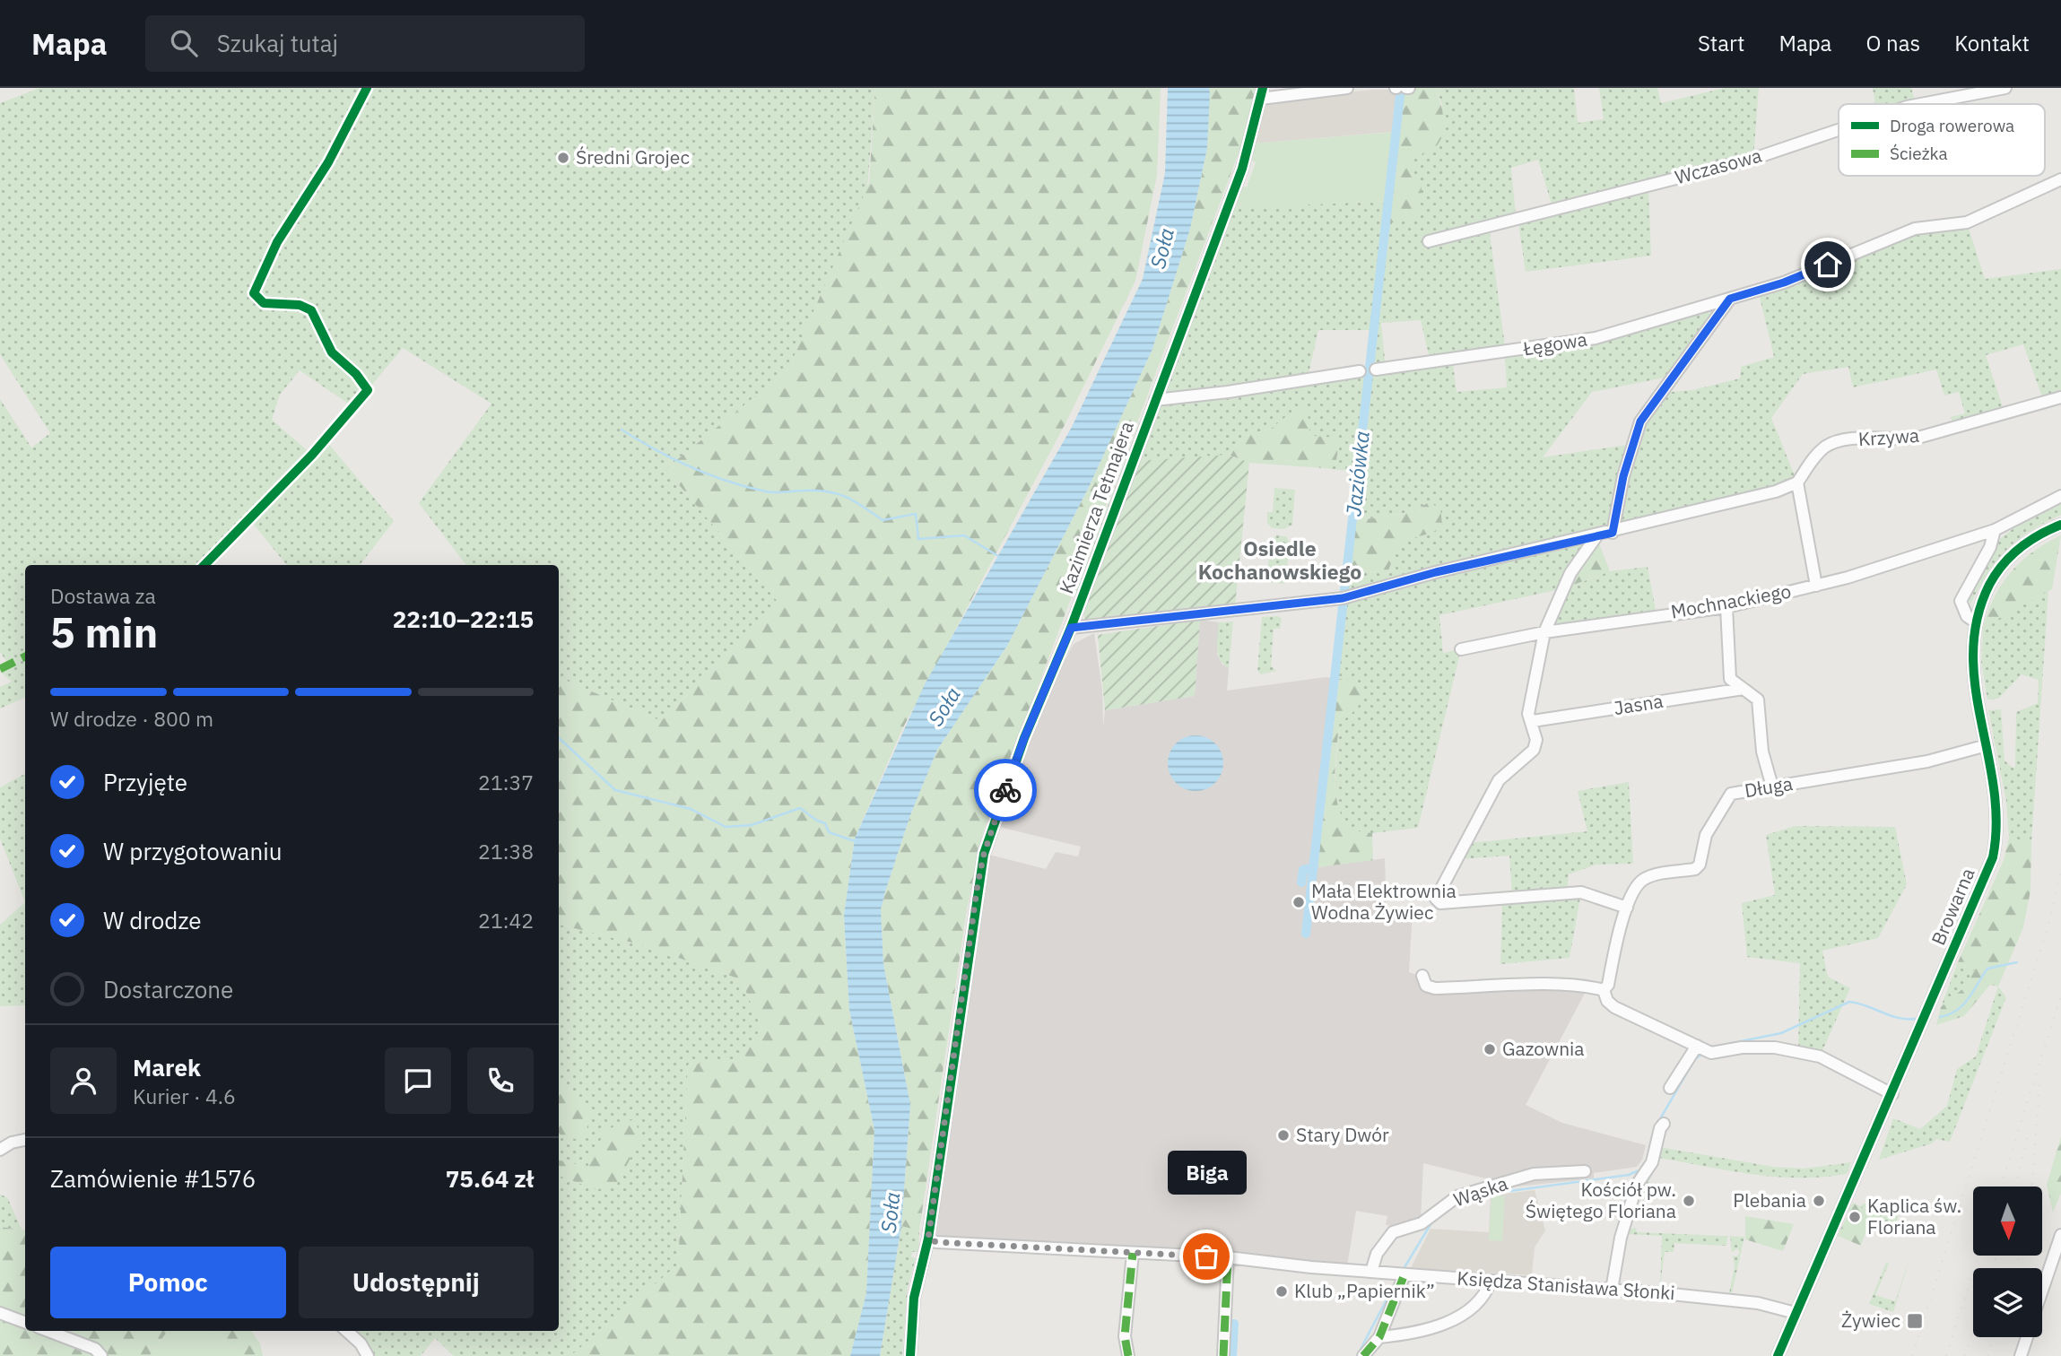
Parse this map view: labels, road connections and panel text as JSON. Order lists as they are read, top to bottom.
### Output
{
  "streets": {
    "street": [
      "Wczasowa",
      "Łęgowa",
      "Krzywa",
      "Kazimierza Tetmajera",
      "Mochnackiego",
      "Jasna",
      "Długa",
      "Browarna",
      "Wąska",
      "Księdza Stanisława Słonki"
    ]
  },
  "crossings": [
    ["Kazimierza Tetmajera", "Księdza Stanisława Słonki"],
    ["Długa", "Browarna"],
    ["Browarna", "Księdza Stanisława Słonki"],
    ["Wąska", "Księdza Stanisława Słonki"]
  ],
  "districts": ["Osiedle Kochanowskiego"],
  "water": ["Soła", "Jaziówka"],
  "places": {
    "other": [
      "Średni Grojec",
      "Mała Elektrownia Wodna Żywiec",
      "Gazownia",
      "Stary Dwór",
      "Kościół pw. Świętego Floriana",
      "Plebania",
      "Kaplica św. Floriana",
      "Biga",
      "Klub „Papiernik”"
    ],
    "transit": ["Żywiec"]
  },
  "legend": ["Droga rowerowa", "Ścieżka"],
  "north": "bottom",
  "page": {
    "header": "Mapa",
    "search": "Szukaj tutaj",
    "nav": [
      "Start",
      "Mapa",
      "O nas",
      "Kontakt"
    ],
    "heading": ["5 min", "Dostawa za", "22:10–22:15"],
    "panel": [
      "Marek",
      "Kurier · 4.6",
      "Zamówienie #1576",
      "75.64 zł"
    ],
    "bar": "W drodze · 800 m",
    "list": [
      ["Przyjęte", "21:37"],
      ["W przygotowaniu", "21:38"],
      ["W drodze", "21:42"],
      "Dostarczone"
    ],
    "bubble": "Biga",
    "buttons": ["Pomoc", "Udostępnij"]
  }
}
